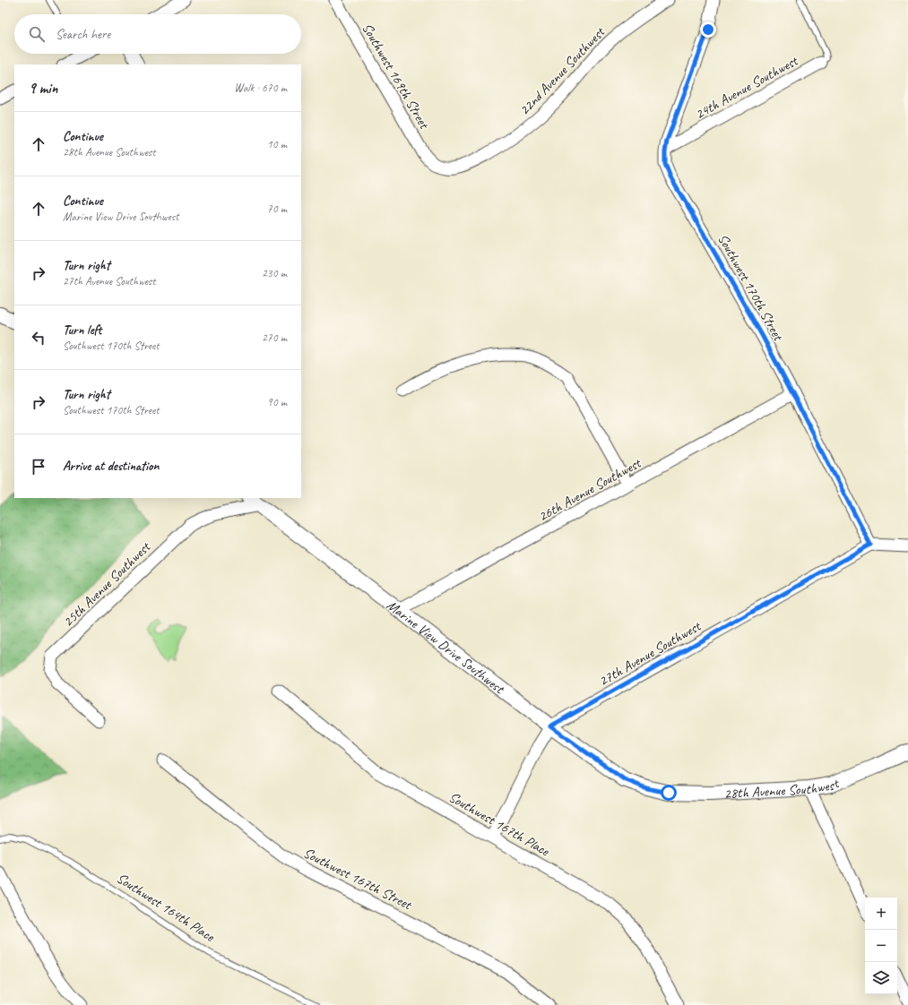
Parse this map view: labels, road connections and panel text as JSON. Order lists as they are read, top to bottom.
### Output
{
  "streets": {
    "street": [
      "22nd Avenue Southwest",
      "Southwest 169th Street",
      "24th Avenue Southwest",
      "Southwest 170th Street",
      "26th Avenue Southwest",
      "25th Avenue Southwest",
      "Marine View Drive Southwest",
      "27th Avenue Southwest",
      "28th Avenue Southwest",
      "Southwest 167th Place",
      "Southwest 167th Street"
    ],
    "lane": ["Southwest 164th Place"]
  },
  "crossings": [
    ["22nd Avenue Southwest", "Southwest 169th Street"],
    ["24th Avenue Southwest", "Southwest 170th Street"],
    ["Southwest 170th Street", "26th Avenue Southwest"],
    ["Southwest 170th Street", "27th Avenue Southwest"],
    ["26th Avenue Southwest", "Marine View Drive Southwest"],
    ["25th Avenue Southwest", "Marine View Drive Southwest"],
    ["Marine View Drive Southwest", "27th Avenue Southwest"],
    ["Marine View Drive Southwest", "28th Avenue Southwest"],
    ["27th Avenue Southwest", "Southwest 167th Place"]
  ],
  "page": {
    "search": "Search here",
    "heading": ["9 min", "Walk · 670 m"],
    "list": [
      ["Continue", "28th Avenue Southwest", "10 m"],
      ["Continue", "Marine View Drive Southwest", "70 m"],
      ["Turn right", "27th Avenue Southwest", "230 m"],
      ["Turn left", "Southwest 170th Street", "270 m"],
      ["Turn right", "Southwest 170th Street", "90 m"],
      "Arrive at destination"
    ],
    "map_buttons": ["+", "−"]
  }
}
